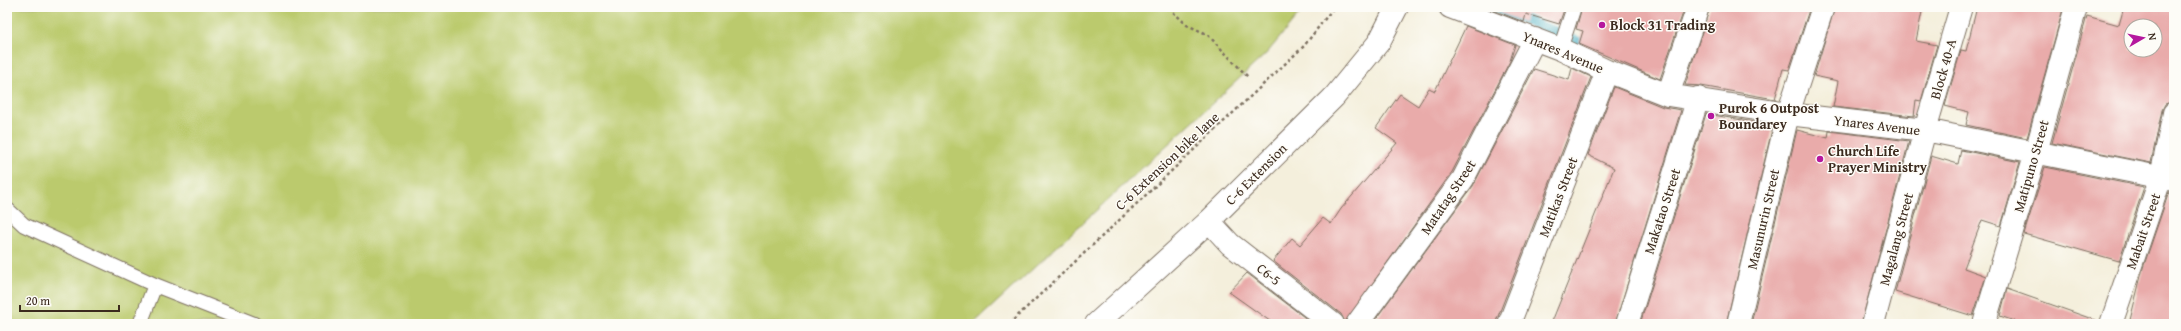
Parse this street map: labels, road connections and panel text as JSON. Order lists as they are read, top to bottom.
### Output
{
  "streets": {
    "street": [
      "Ynares Avenue",
      "Block 40-A",
      "Matipuno Street",
      "C-6 Extension",
      "Matatag Street",
      "Matikas Street",
      "Makatao Street",
      "Masunurin Street",
      "Mabait Street",
      "Magalang Street",
      "C6-5"
    ],
    "path": ["C-6 Extension bike lane"]
  },
  "crossings": [
    ["Ynares Avenue", "Block 40-A"],
    ["Ynares Avenue", "Matipuno Street"],
    ["Ynares Avenue", "Matatag Street"],
    ["Ynares Avenue", "Matikas Street"],
    ["Ynares Avenue", "Makatao Street"],
    ["Ynares Avenue", "Masunurin Street"],
    ["Ynares Avenue", "Mabait Street"],
    ["Ynares Avenue", "Magalang Street"],
    ["Block 40-A", "Magalang Street"],
    ["C-6 Extension", "C6-5"]
  ],
  "places": ["Block 31 Trading", "Purok 6 Outpost Boundarey", "Church Life Prayer Ministry"],
  "scale_bar": "20 m",
  "north": "right"
}
